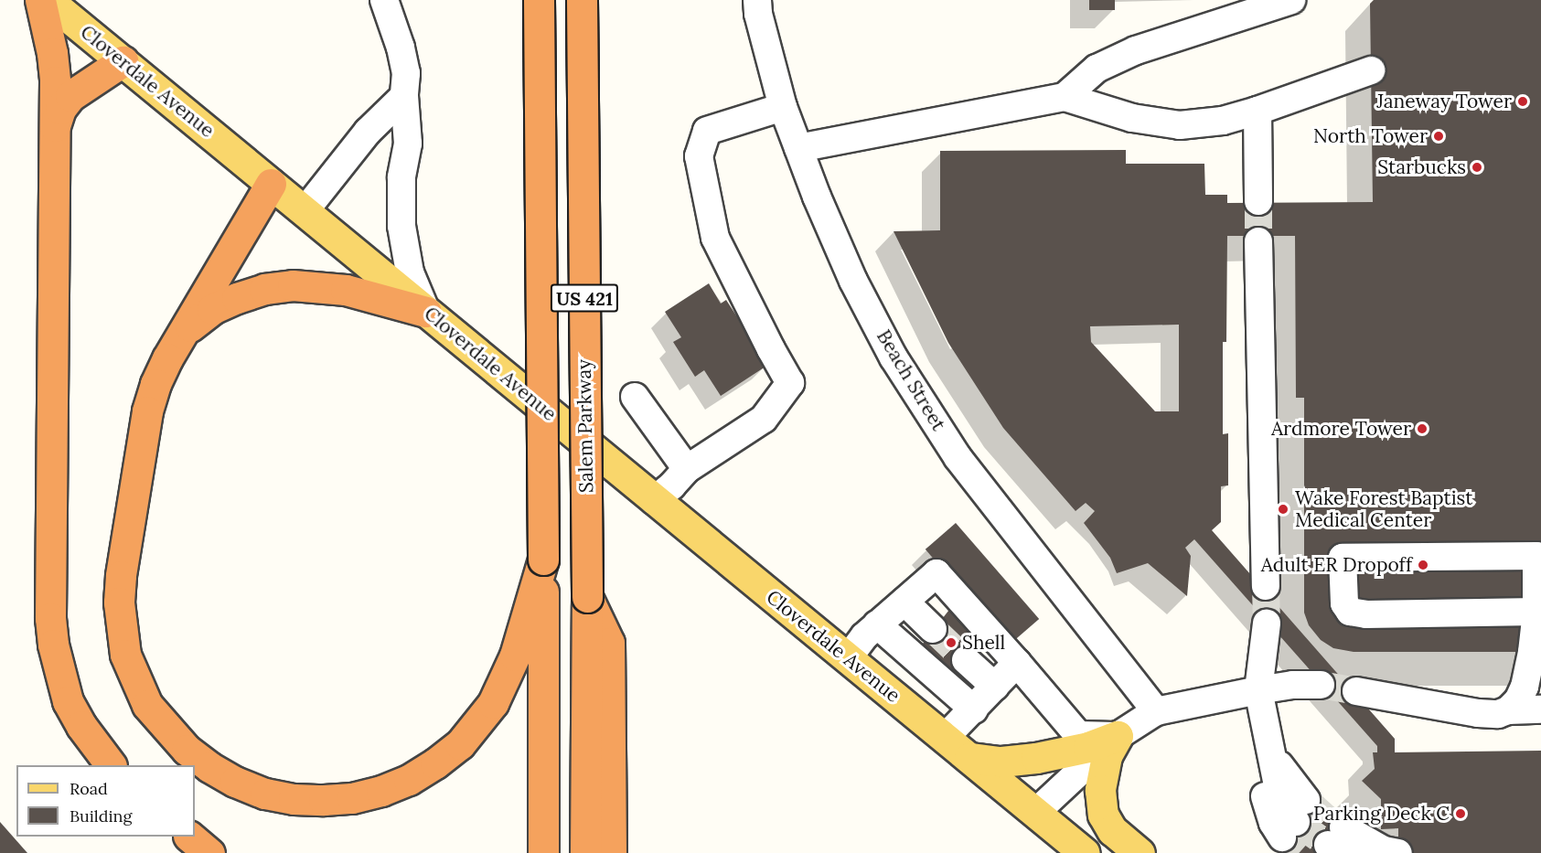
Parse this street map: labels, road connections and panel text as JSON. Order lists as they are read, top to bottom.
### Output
{
  "streets": {
    "highway": ["US 421", "Salem Parkway"],
    "main road": ["Cloverdale Avenue"],
    "street": ["Beach Street"]
  },
  "places": [
    "Janeway Tower",
    "North Tower",
    "Starbucks",
    "Ardmore Tower",
    "Wake Forest Baptist Medical Center",
    "Adult ER Dropoff",
    "Shell",
    "Parking Deck C"
  ],
  "legend": ["Road", "Building"]
}
